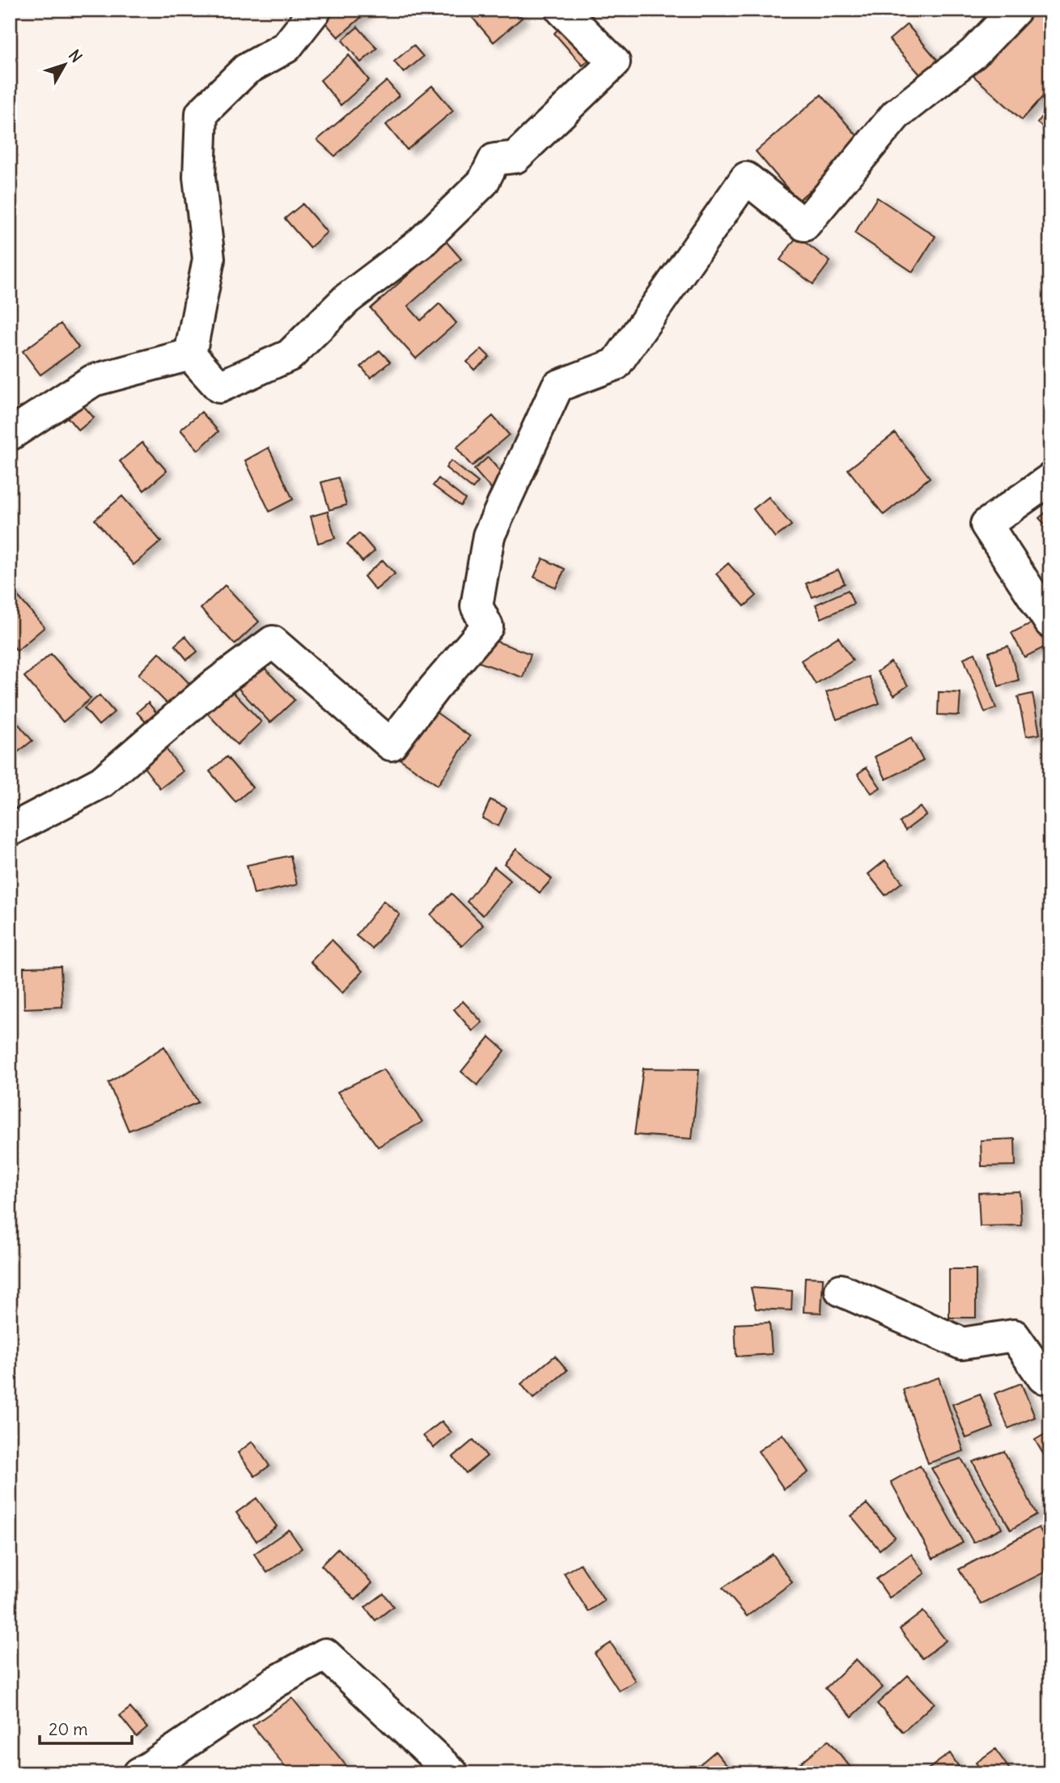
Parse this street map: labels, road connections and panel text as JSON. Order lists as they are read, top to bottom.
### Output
{
  "scale_bar": "20 m",
  "north": "top right"
}
